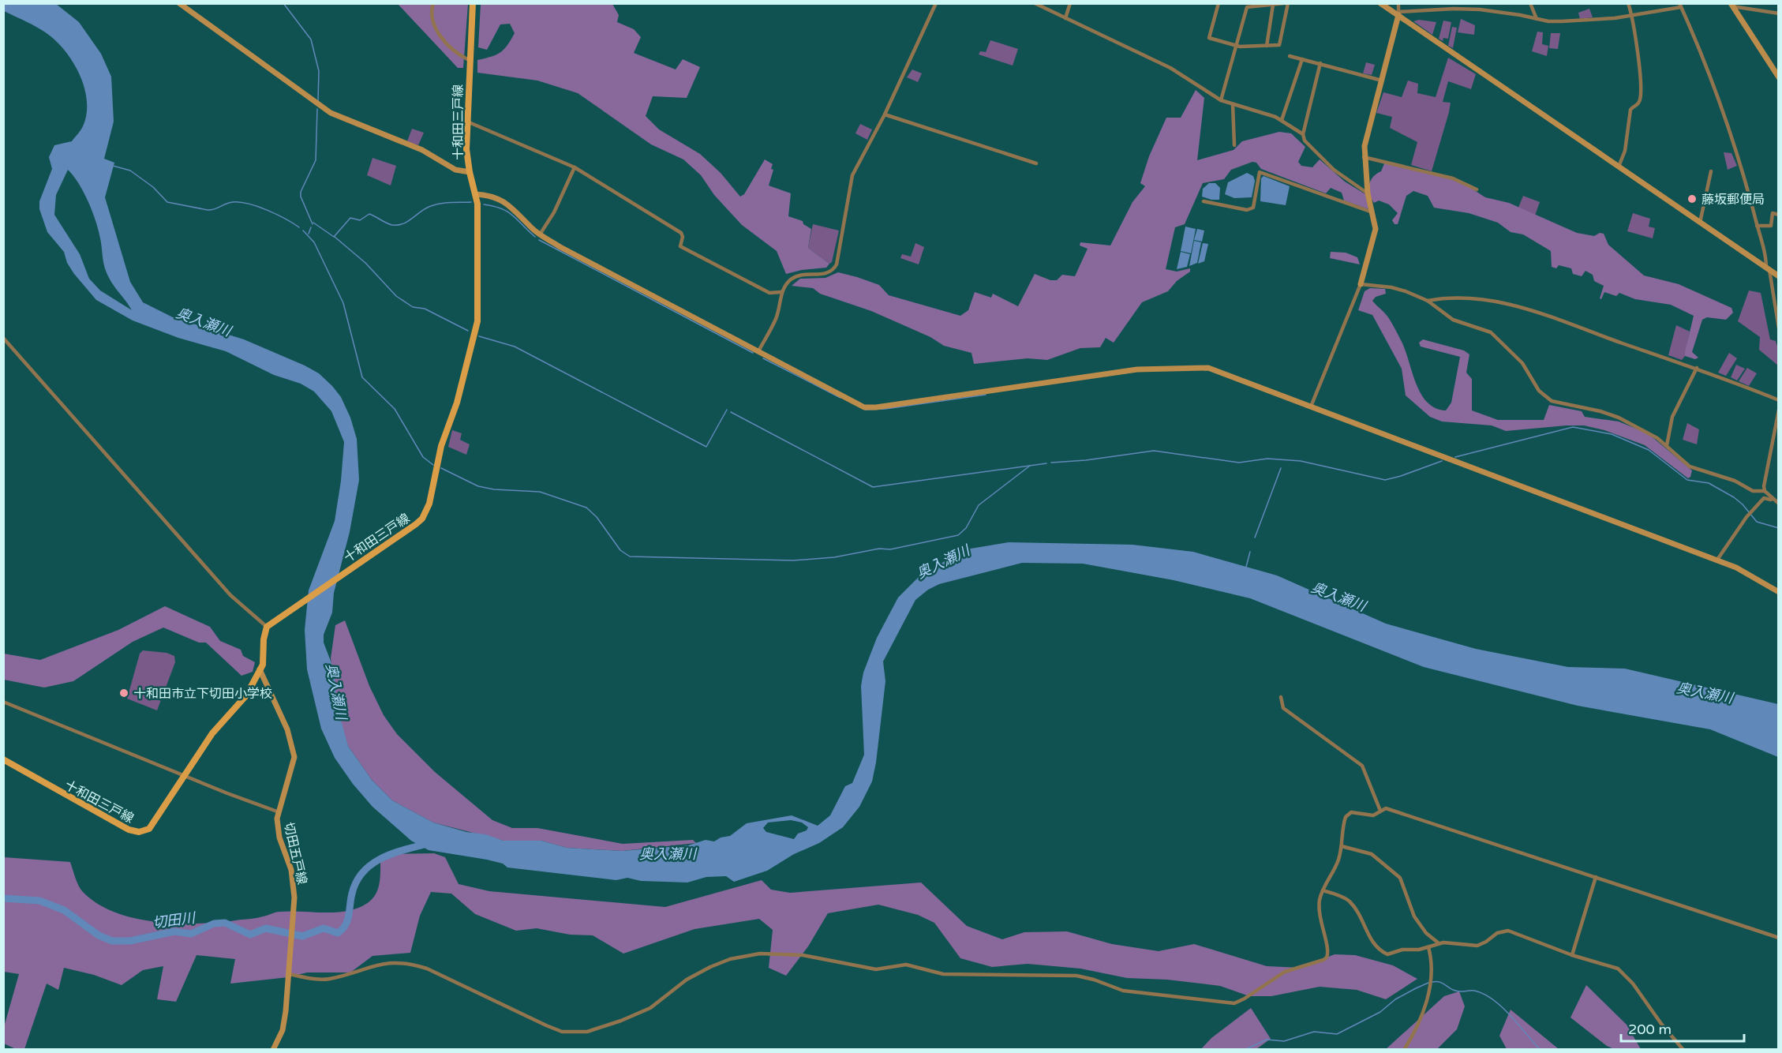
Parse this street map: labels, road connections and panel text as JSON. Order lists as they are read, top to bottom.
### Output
{
  "streets": {
    "main road": ["十和田三戸線"],
    "street": ["切田五戸線"]
  },
  "crossings": [
    ["十和田三戸線", "切田五戸線"]
  ],
  "water": ["奥入瀬川", "切田川"],
  "places": ["藤坂郵便局", "十和田市立下切田小学校"],
  "scale_bar": "200 m"
}
